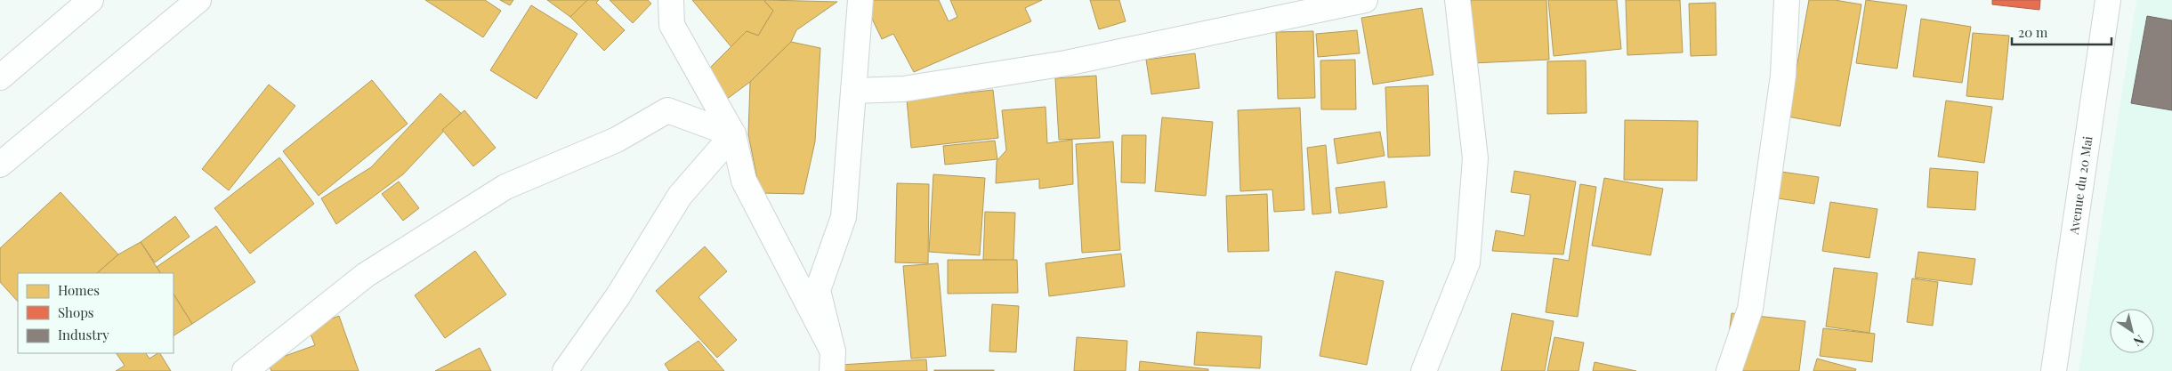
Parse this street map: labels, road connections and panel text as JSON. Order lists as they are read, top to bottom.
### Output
{
  "streets": {
    "street": ["Avenue du 20 Mai"]
  },
  "legend": ["Homes", "Shops", "Industry"],
  "scale_bar": "20 m",
  "north": "bottom right"
}
